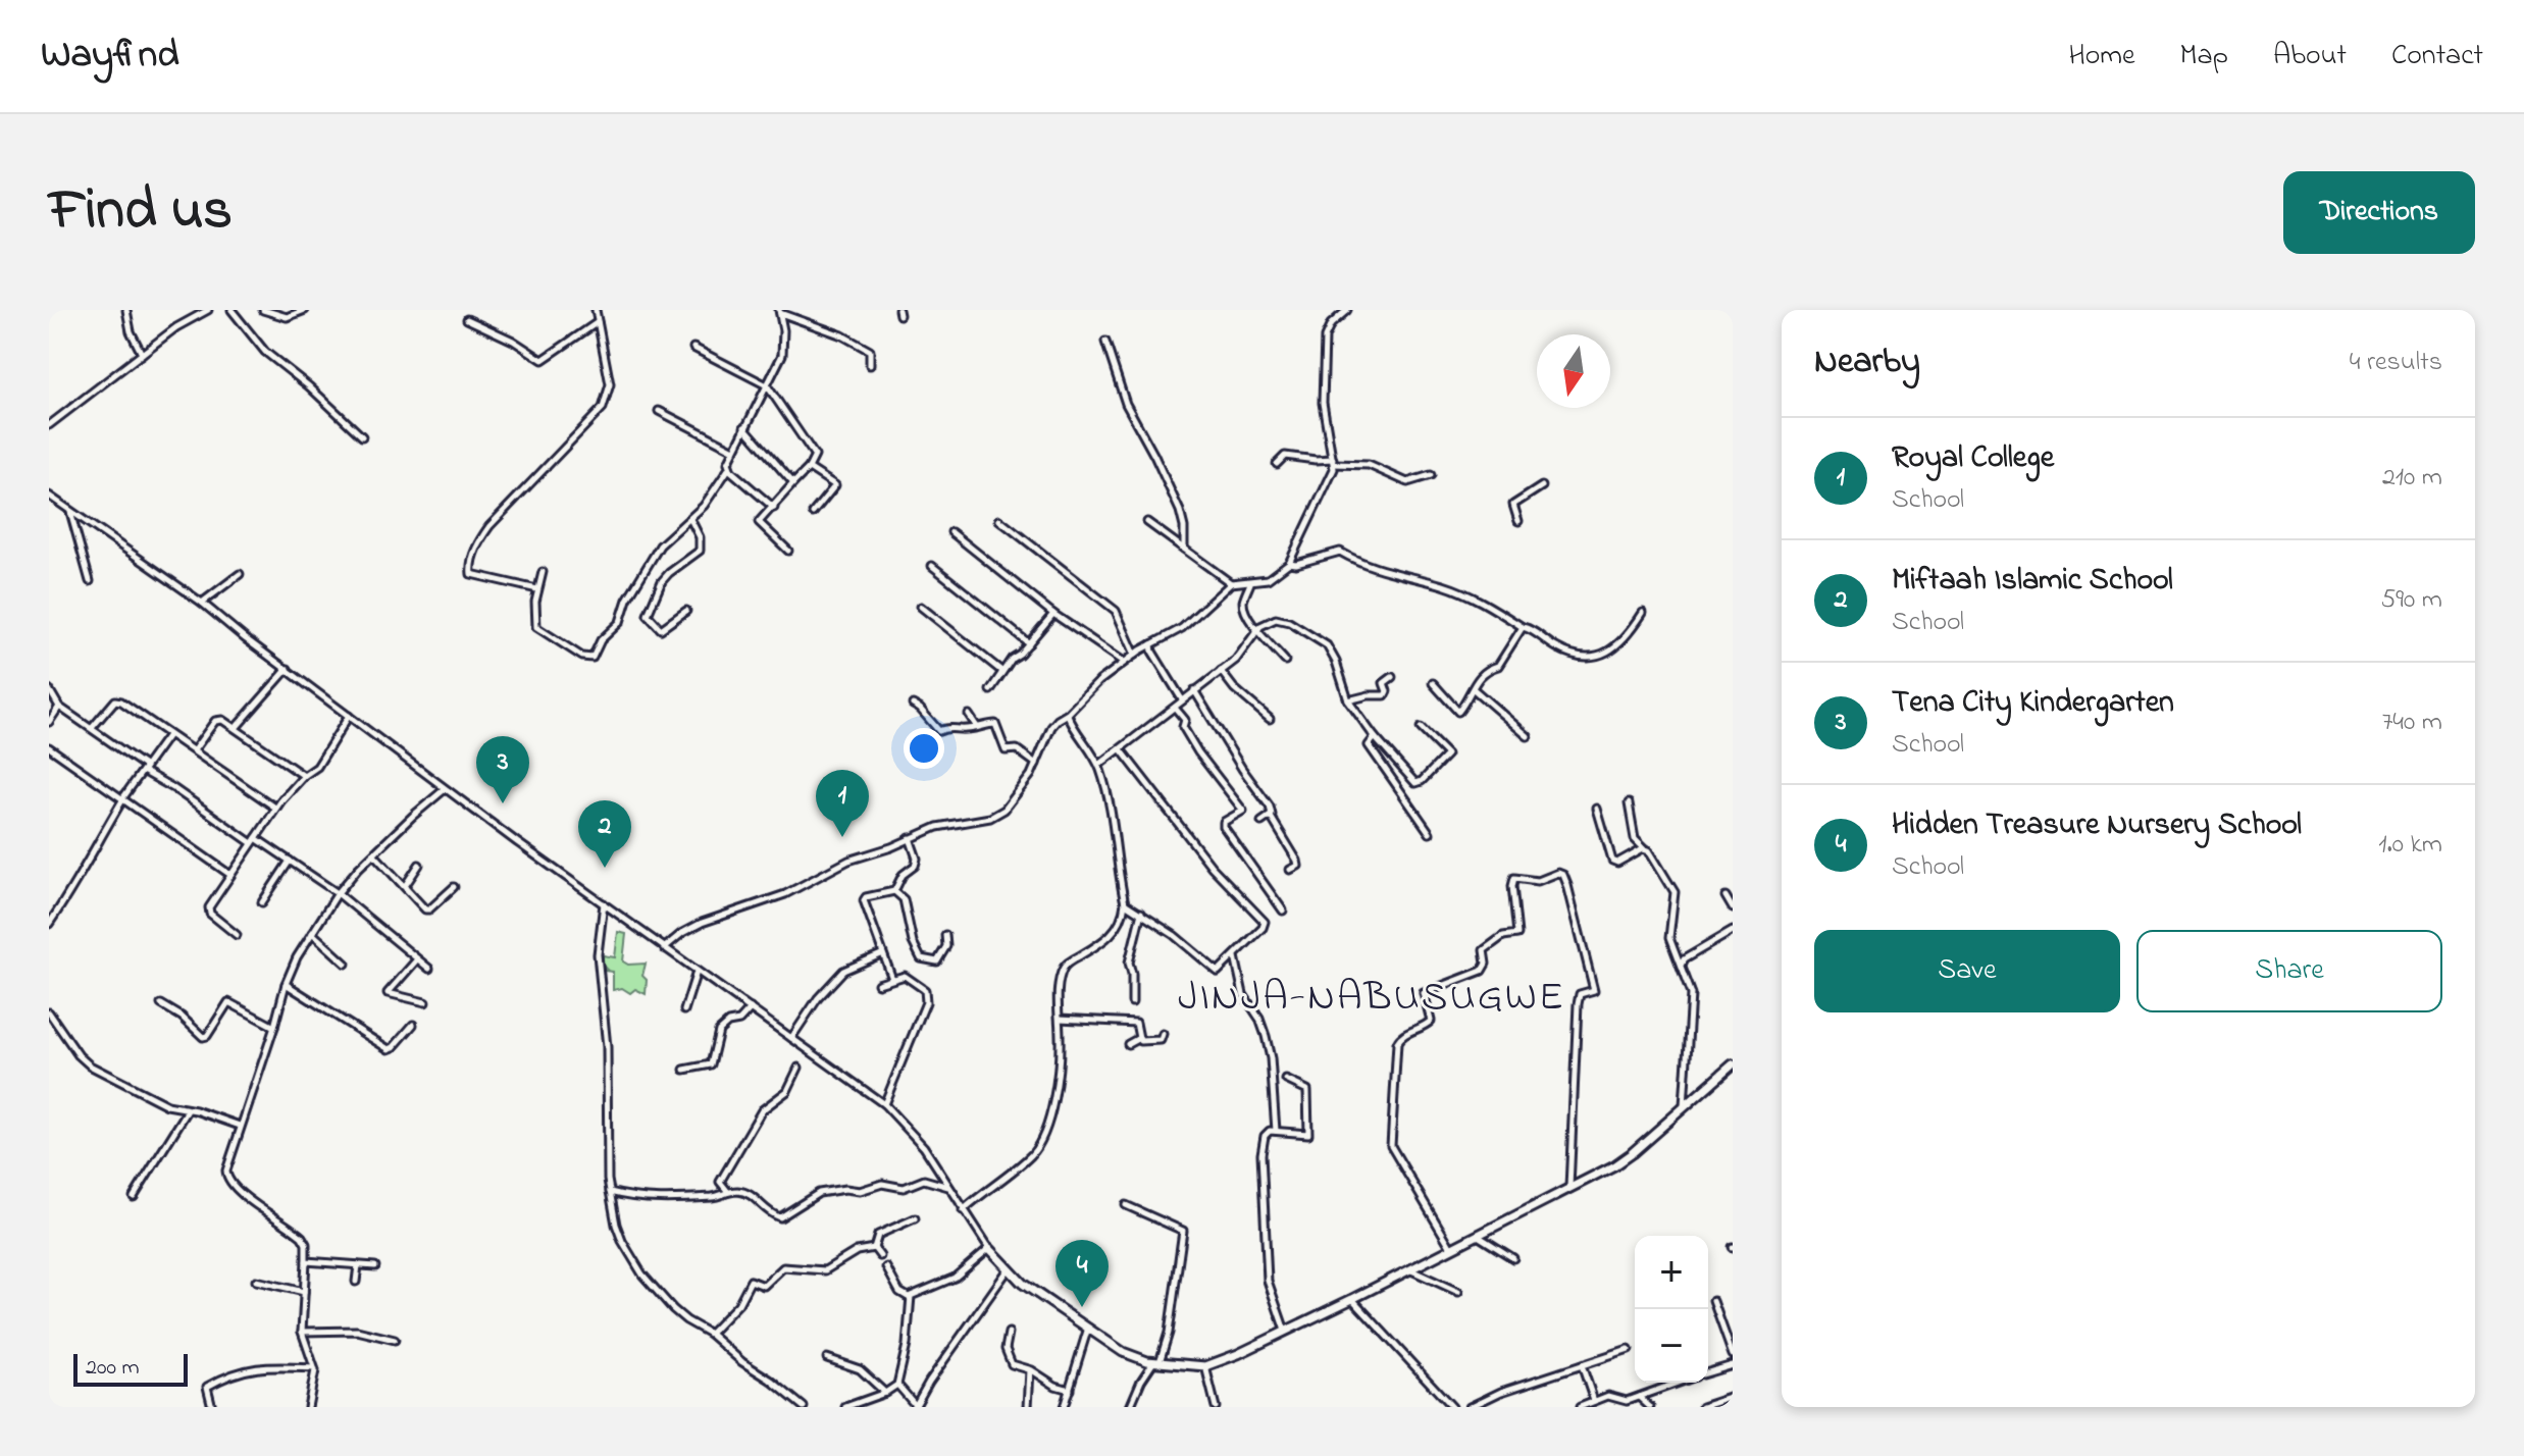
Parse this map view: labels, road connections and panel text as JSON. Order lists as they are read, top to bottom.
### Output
{
  "districts": ["JINJA-NABUSUGWE"],
  "scale_bar": "200 m",
  "north": "bottom",
  "page": {
    "header": "Wayfind",
    "nav": [
      "Home",
      "Map",
      "About",
      "Contact"
    ],
    "title": "Find us",
    "buttons": [
      "Directions",
      ["Save", "Share"]
    ],
    "heading": ["Nearby", "4 results"],
    "list": [
      {
        "mark": "1",
        "name": "Royal College",
        "note": "School",
        "value": "210 m"
      },
      {
        "mark": "2",
        "name": "Miftaah Islamic School",
        "note": "School",
        "value": "590 m"
      },
      {
        "mark": "3",
        "name": "Tena City Kindergarten",
        "note": "School",
        "value": "740 m"
      },
      {
        "mark": "4",
        "name": "Hidden Treasure Nursery School",
        "note": "School",
        "value": "1.0 km"
      }
    ],
    "pins": [
      "3",
      "1",
      "2",
      "4"
    ],
    "map_buttons": ["+", "−"],
    "scale": "200 m"
  }
}
